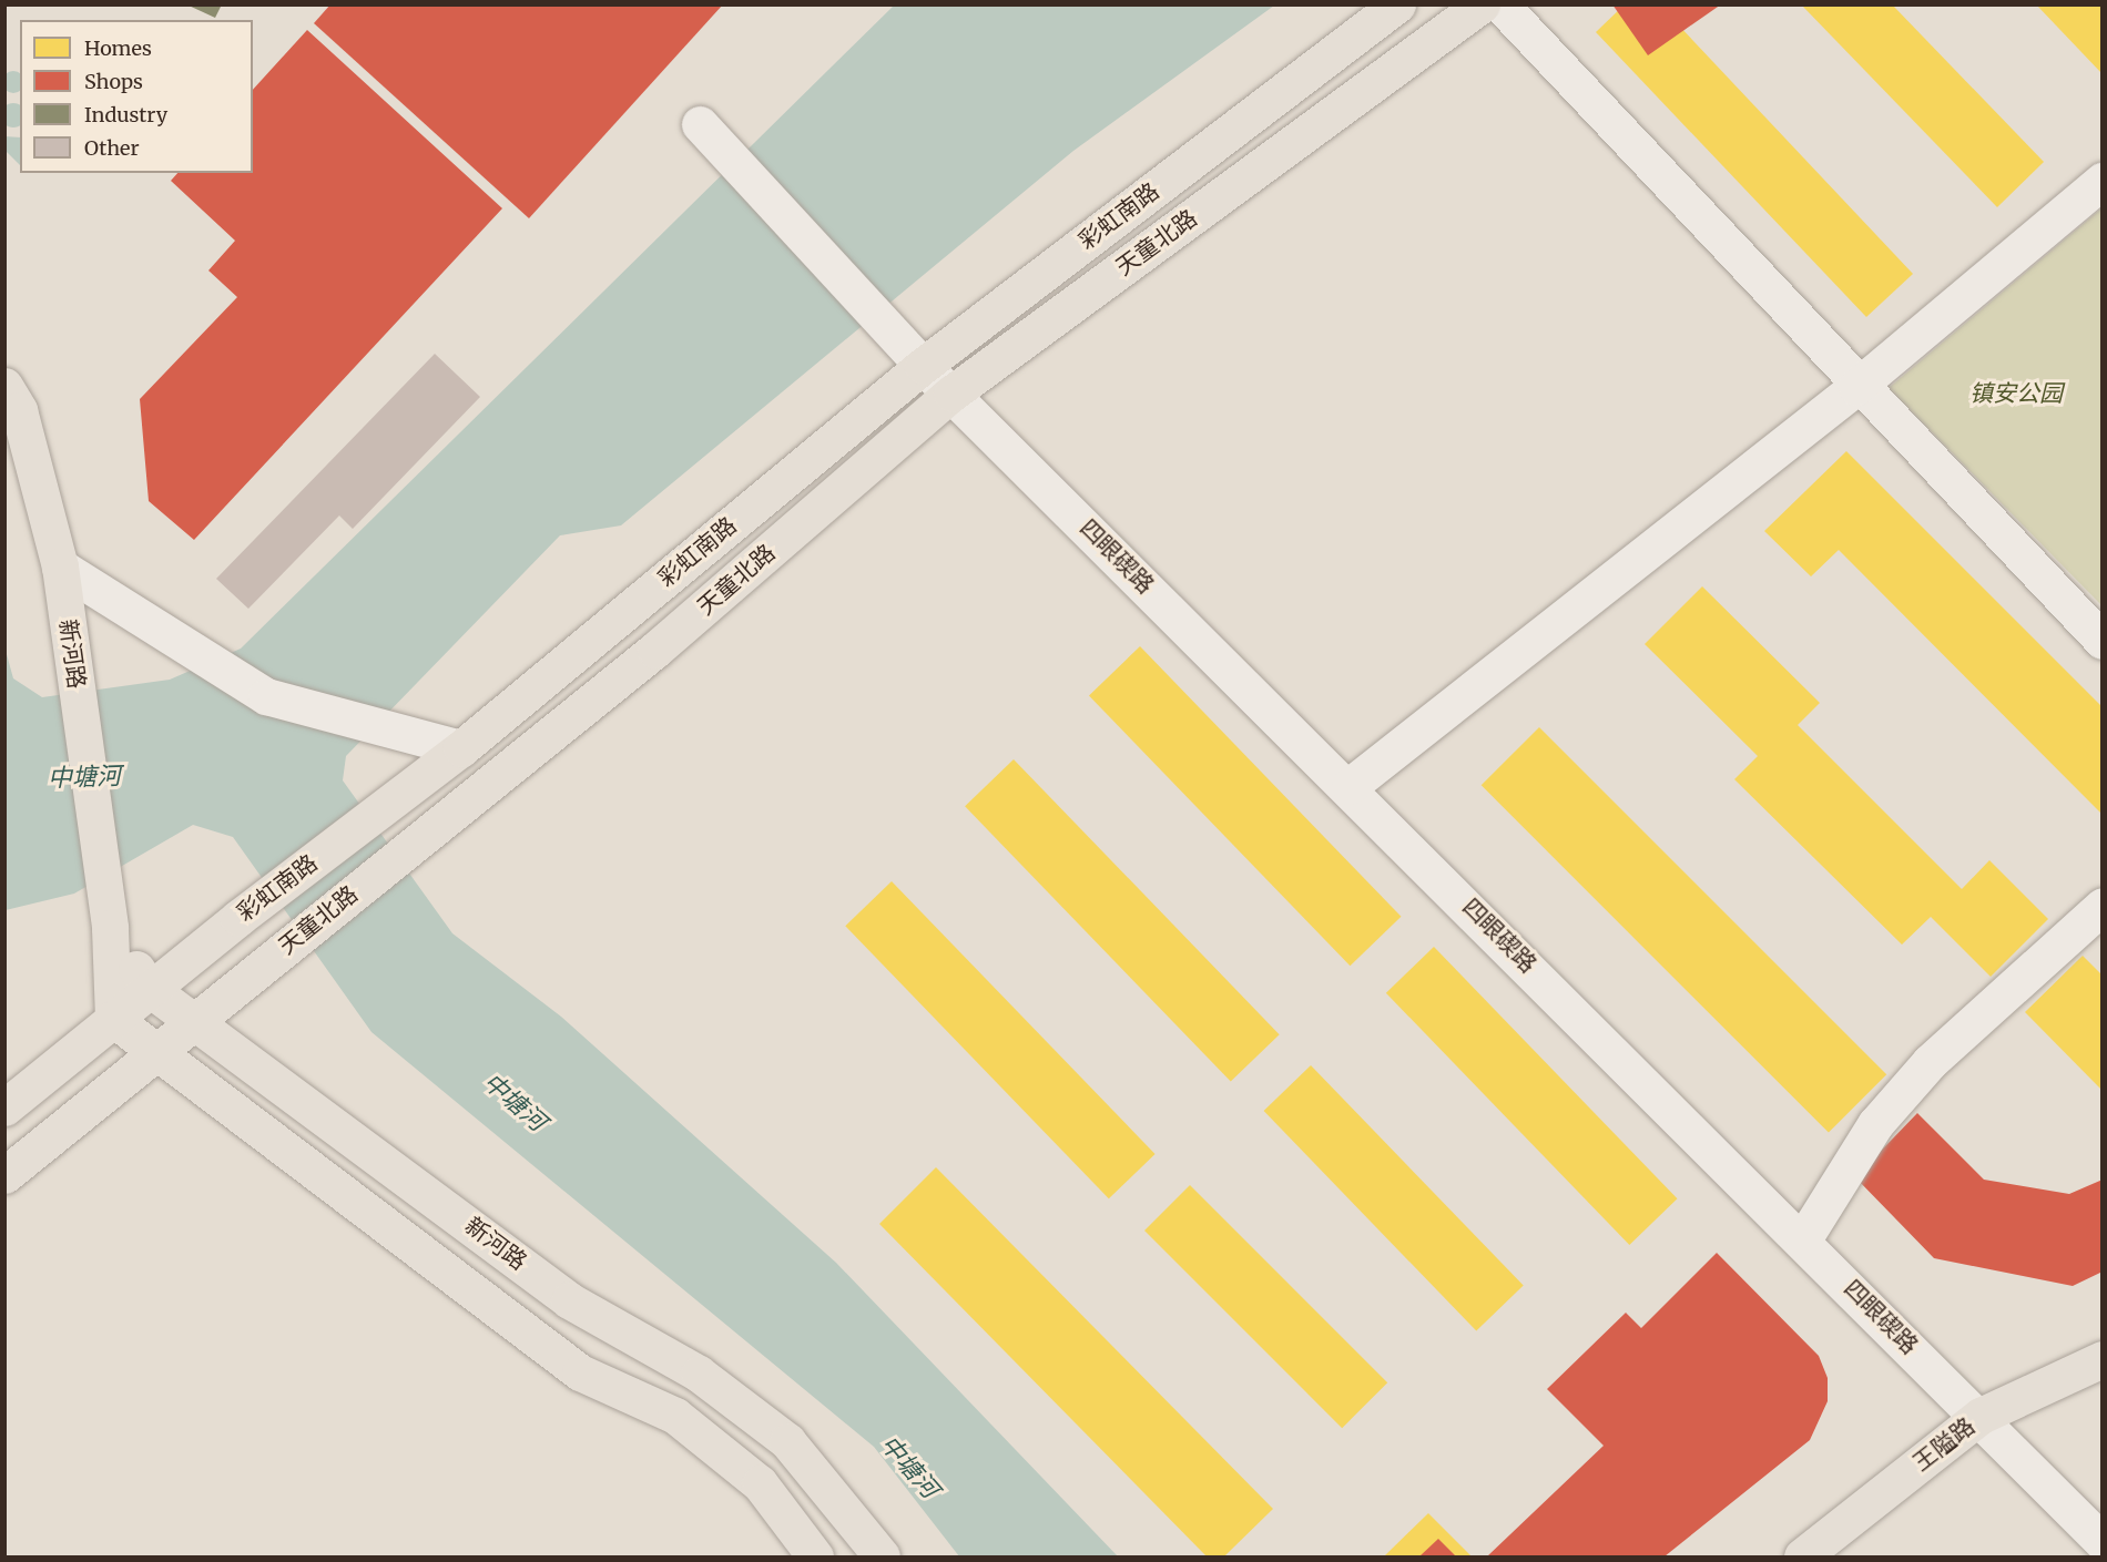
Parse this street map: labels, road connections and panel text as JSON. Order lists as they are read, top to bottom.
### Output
{
  "streets": {
    "main road": [
      "彩虹南路",
      "天童北路",
      "新河路",
      "王隘路"
    ],
    "street": ["四眼碶路"]
  },
  "crossings": [
    ["彩虹南路", "四眼碶路"],
    ["彩虹南路", "新河路"],
    ["天童北路", "四眼碶路"],
    ["天童北路", "新河路"],
    ["四眼碶路", "王隘路"]
  ],
  "water": ["中塘河"],
  "parks": ["镇安公园"],
  "legend": [
    "Homes",
    "Shops",
    "Industry",
    "Other"
  ]
}
